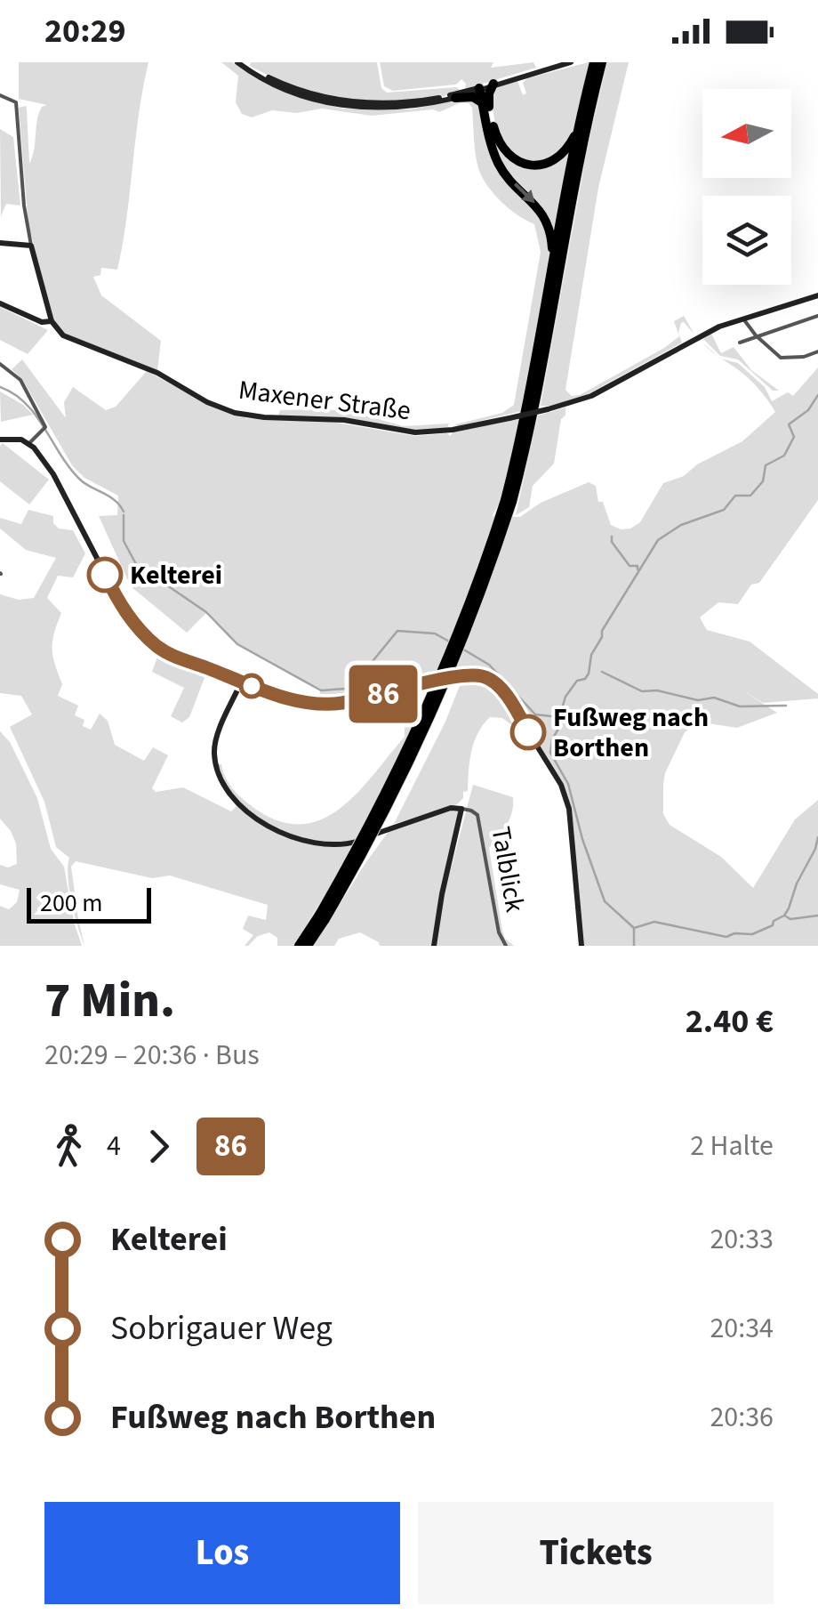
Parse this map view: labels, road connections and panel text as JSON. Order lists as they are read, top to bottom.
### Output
{
  "streets": {
    "street": ["Maxener Straße", "Talblick"]
  },
  "places": ["Kelterei", "Fußweg nach Borthen"],
  "lines": ["bus line 86"],
  "scale_bar": "200 m",
  "north": "left",
  "page": {
    "status": "20:29",
    "on_map": "86",
    "scale": "200 m",
    "heading": ["7 Min.", "20:29 – 20:36 · Bus", "2.40 €"],
    "legs": ["4", "86", "2 Halte"],
    "list": [
      {
        "name": "Kelterei",
        "value": "20:33"
      },
      {
        "name": "Sobrigauer Weg",
        "value": "20:34"
      },
      {
        "name": "Fußweg nach Borthen",
        "value": "20:36"
      }
    ],
    "buttons": ["Los", "Tickets"]
  }
}
